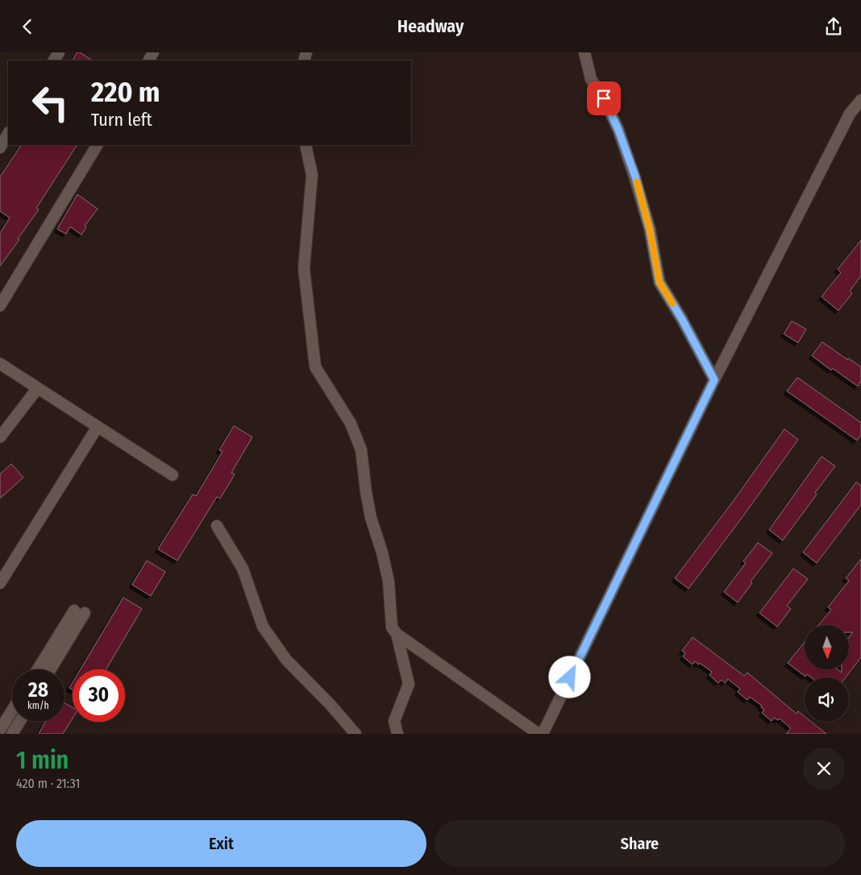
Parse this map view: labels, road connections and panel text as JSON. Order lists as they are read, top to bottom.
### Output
{
  "north": "bottom",
  "page": {
    "header": "Headway",
    "turn": ["220 m", "Turn left"],
    "speed": "28 km/h",
    "limit": "30",
    "heading": ["1 min", "420 m · 21:31"],
    "buttons": ["Exit", "Share"]
  }
}
